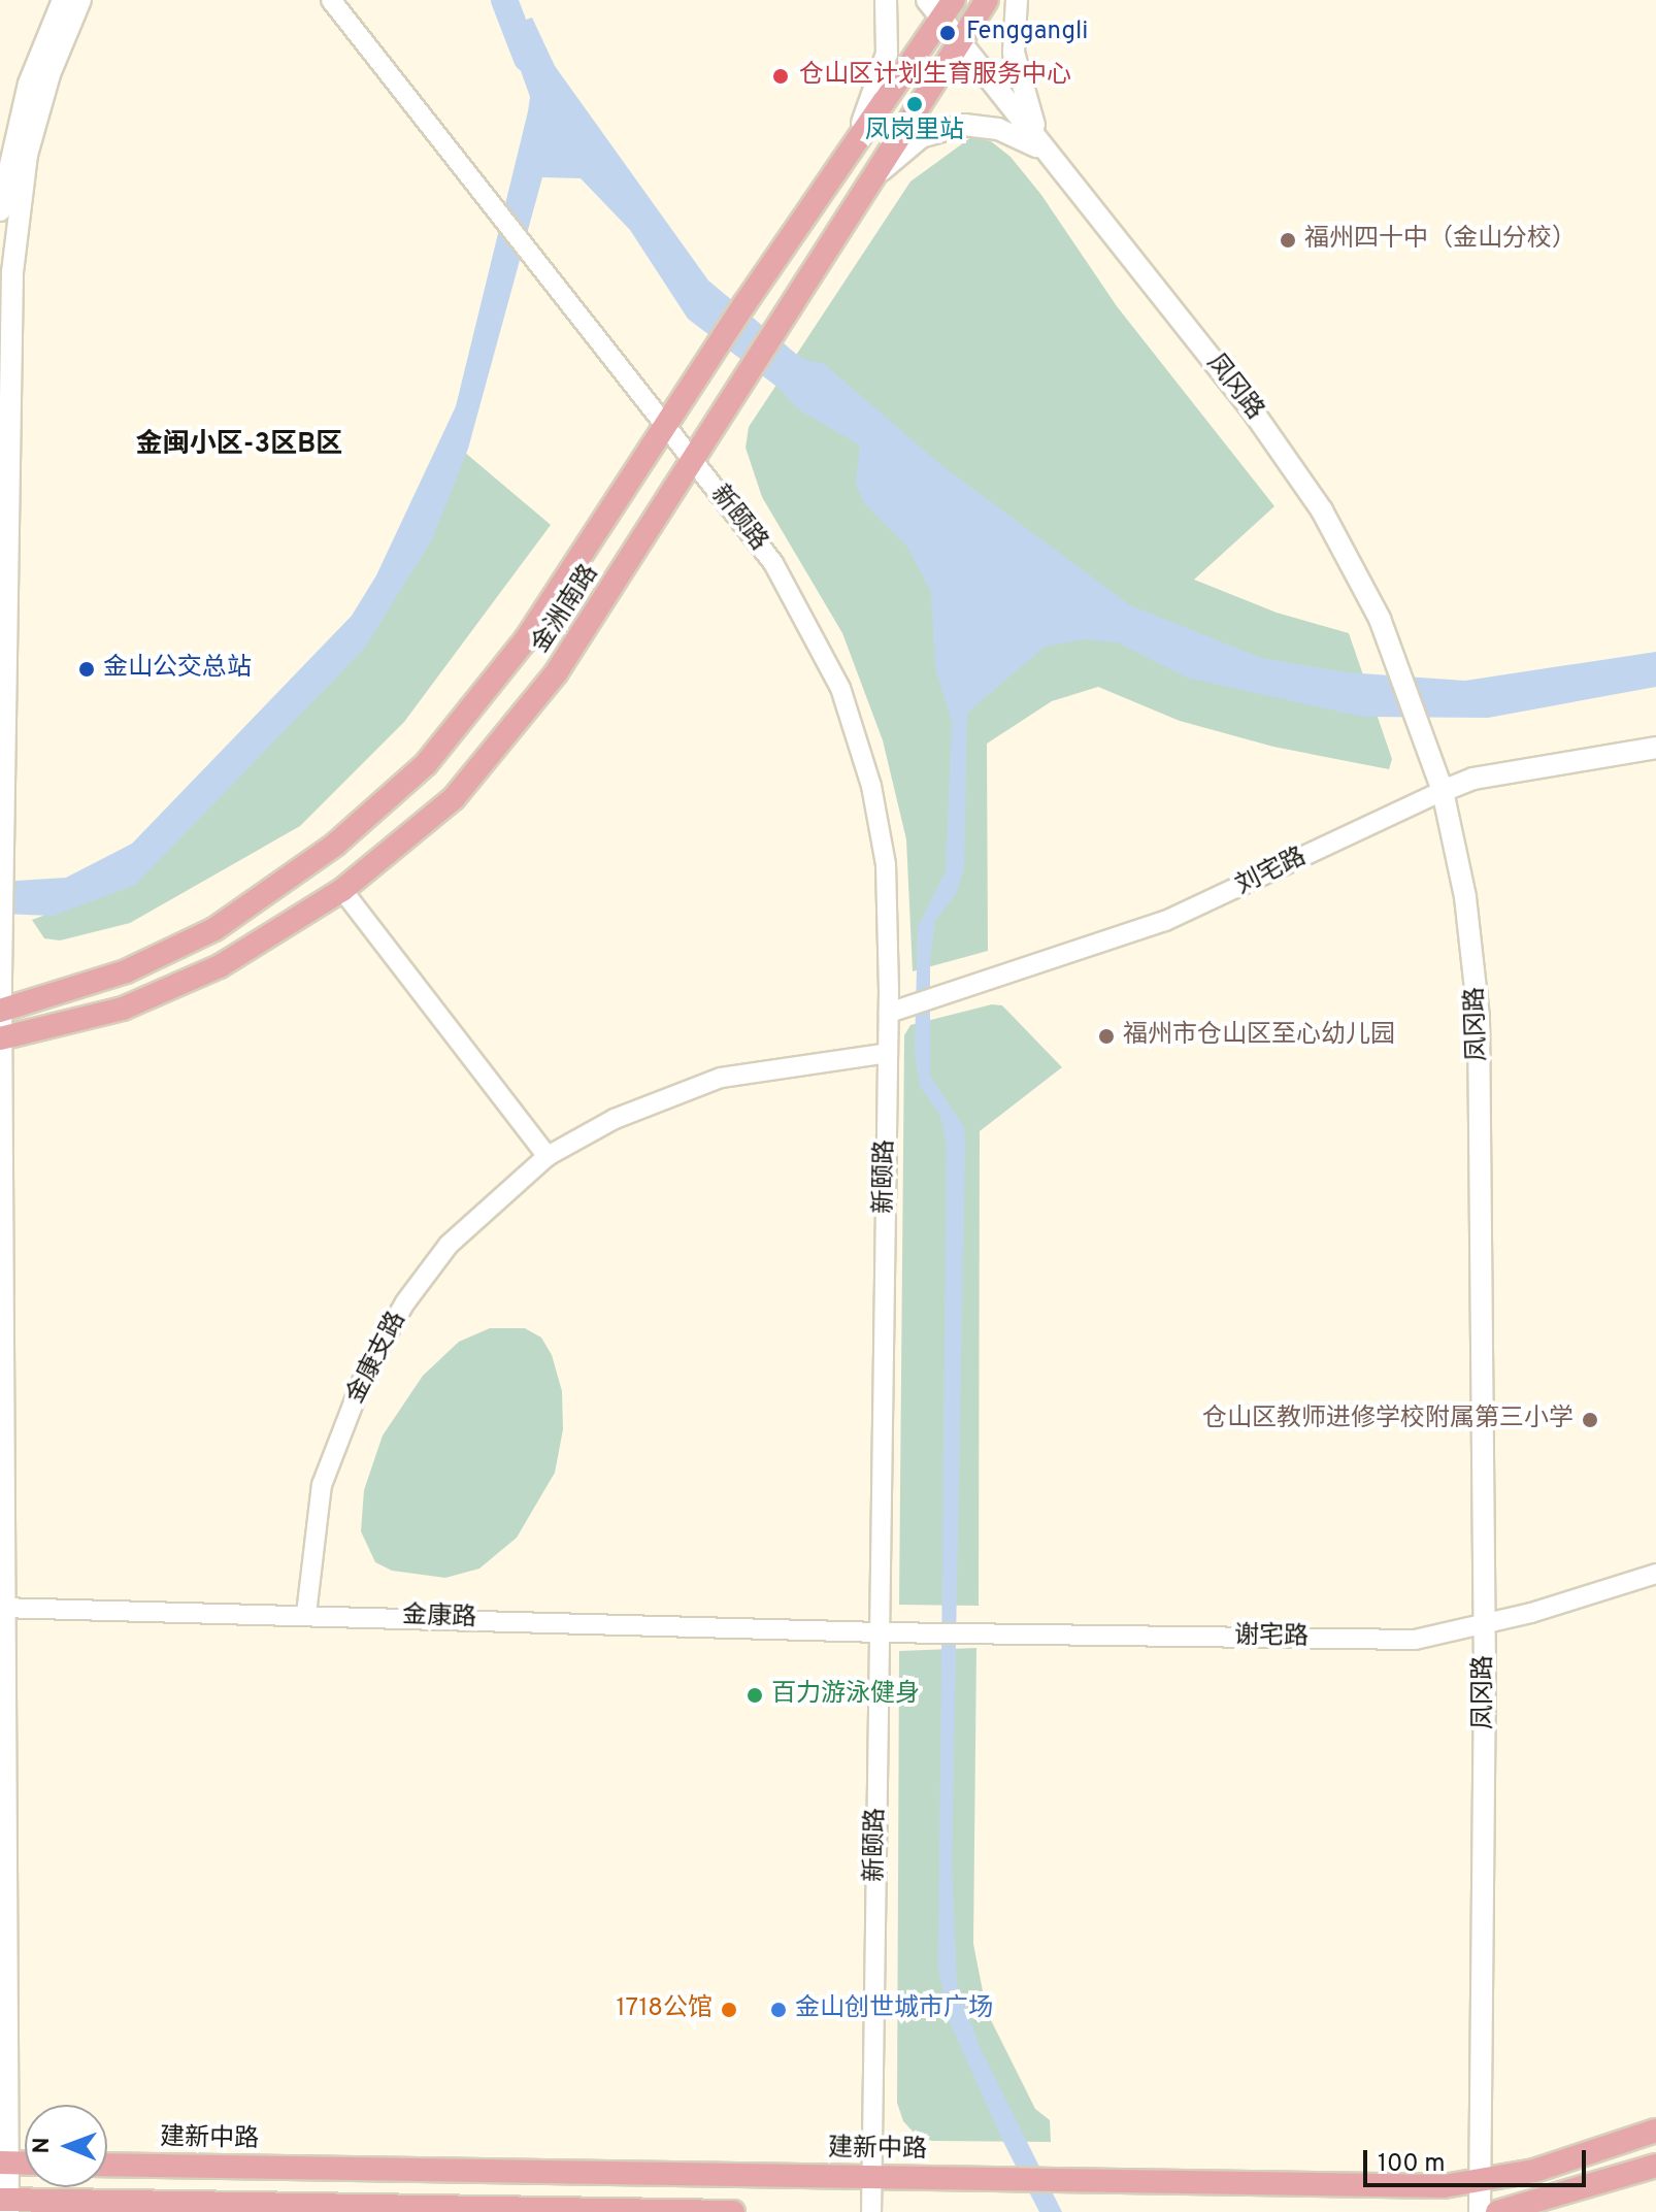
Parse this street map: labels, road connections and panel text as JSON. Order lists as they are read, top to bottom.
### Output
{
  "streets": {
    "main road": [
      "凤冈路",
      "金洲南路",
      "刘宅路",
      "建新中路"
    ],
    "street": [
      "新颐路",
      "金康支路",
      "金康路",
      "谢宅路"
    ]
  },
  "crossings": [
    ["凤冈路", "金洲南路"],
    ["凤冈路", "刘宅路"],
    ["凤冈路", "谢宅路"],
    ["凤冈路", "建新中路"],
    ["新颐路", "金洲南路"],
    ["新颐路", "刘宅路"],
    ["新颐路", "金康支路"],
    ["新颐路", "金康路"],
    ["新颐路", "谢宅路"],
    ["新颐路", "建新中路"],
    ["金康支路", "金康路"],
    ["金康路", "谢宅路"]
  ],
  "districts": ["金闽小区-3区B区"],
  "places": [
    "Fenggangli",
    "仓山区计划生育服务中心",
    "凤岗里站",
    "福州四十中（金山分校）",
    "金山公交总站",
    "福州市仓山区至心幼儿园",
    "仓山区教师进修学校附属第三小学",
    "百力游泳健身",
    "1718公馆",
    "金山创世城市广场"
  ],
  "scale_bar": "100 m",
  "north": "left"
}
